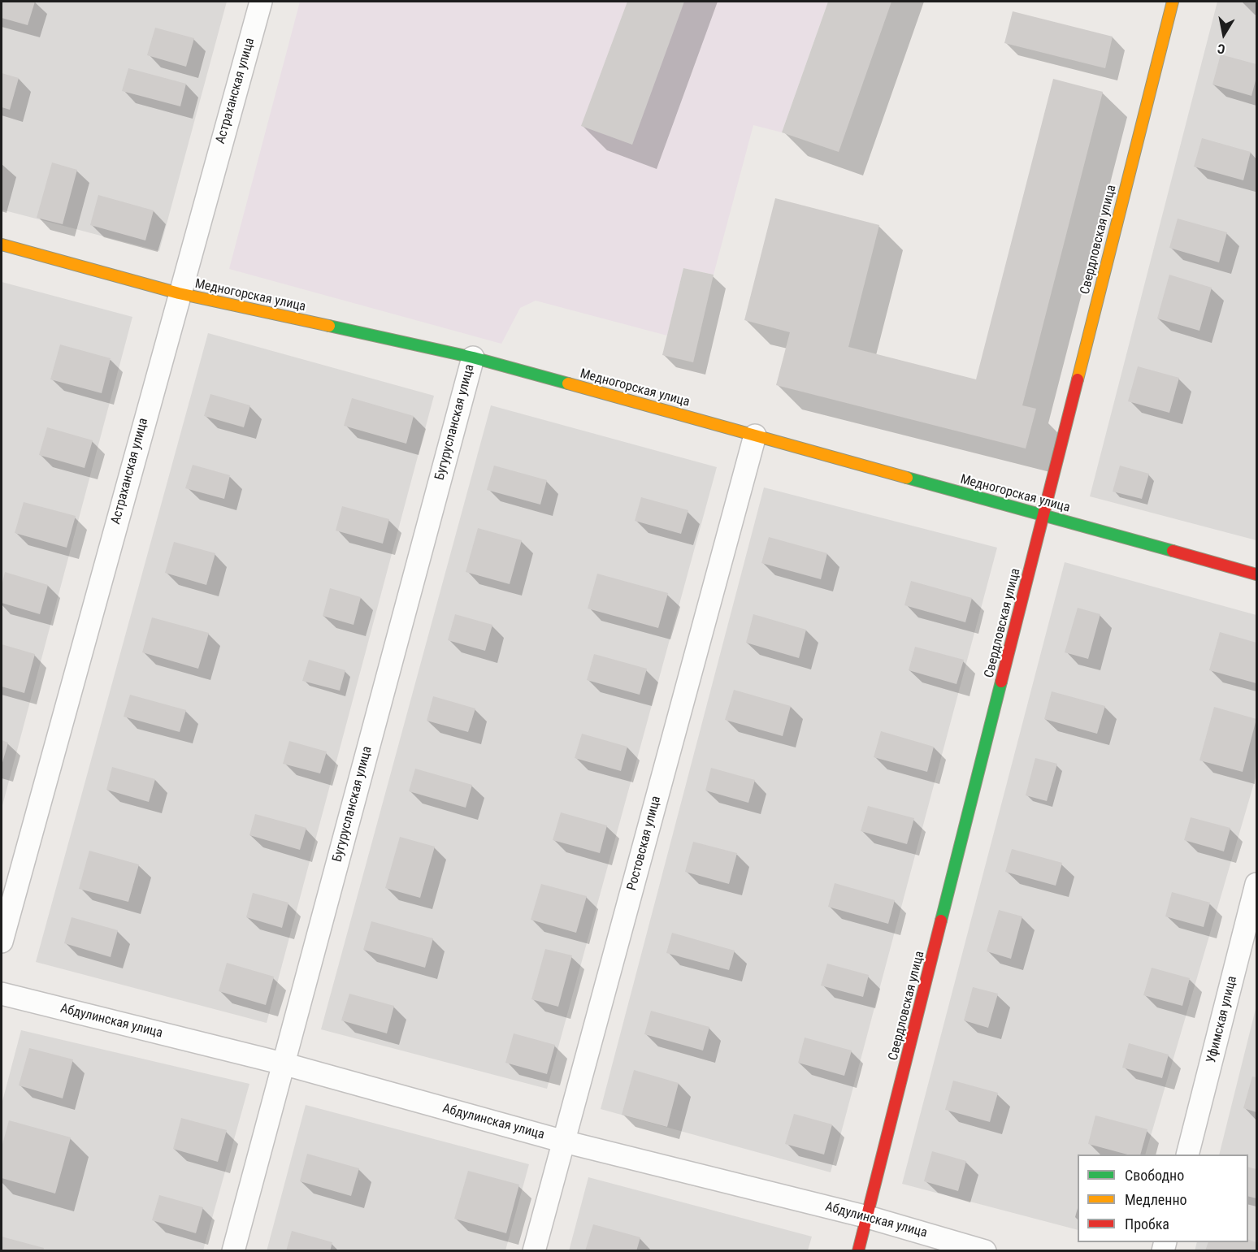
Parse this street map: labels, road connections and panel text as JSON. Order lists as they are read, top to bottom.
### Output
{
  "streets": {
    "street": [
      "Астраханская улица",
      "Свердловская улица",
      "Медногорская улица",
      "Бугурусланская улица",
      "Ростовская улица",
      "Уфимская улица",
      "Абдулинская улица"
    ]
  },
  "crossings": [
    ["Астраханская улица", "Медногорская улица"],
    ["Свердловская улица", "Медногорская улица"],
    ["Свердловская улица", "Абдулинская улица"],
    ["Медногорская улица", "Бугурусланская улица"],
    ["Медногорская улица", "Ростовская улица"],
    ["Бугурусланская улица", "Абдулинская улица"],
    ["Ростовская улица", "Абдулинская улица"]
  ],
  "legend": ["Свободно", "Медленно", "Пробка"],
  "north": "bottom"
}
